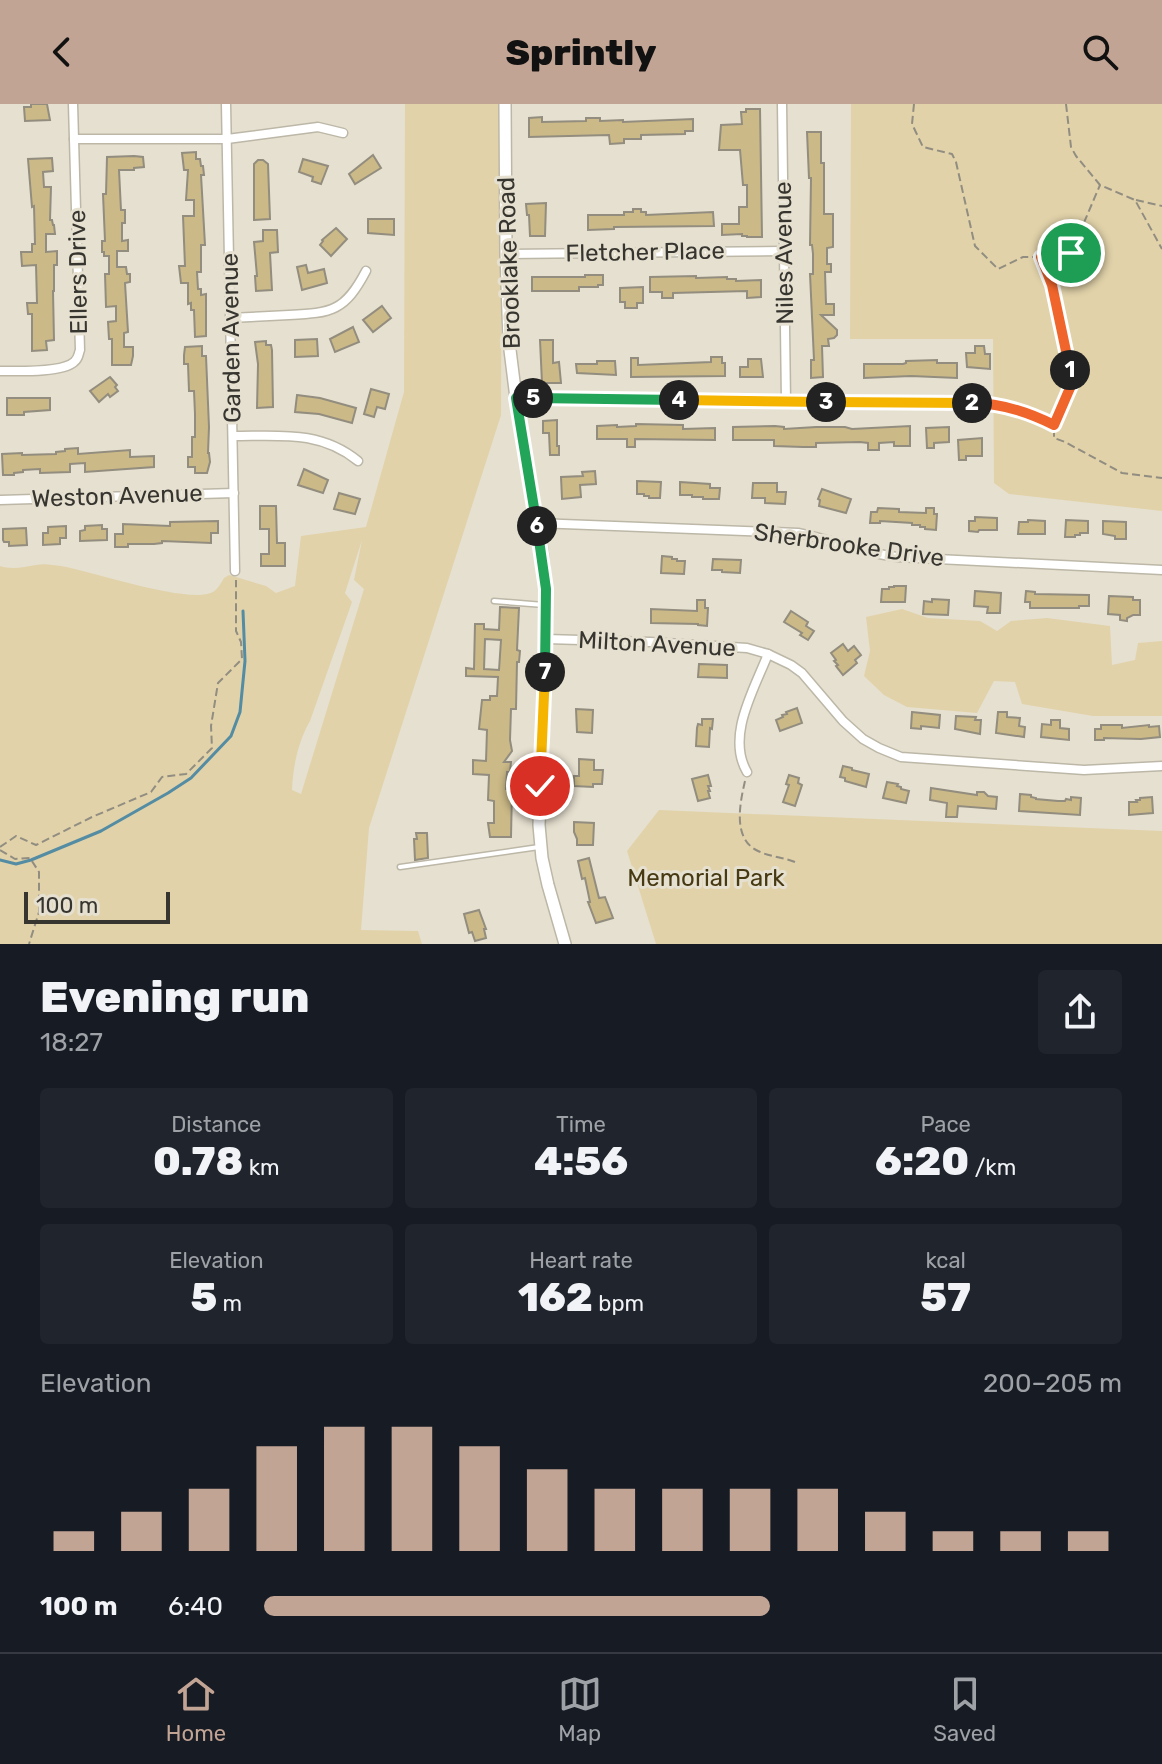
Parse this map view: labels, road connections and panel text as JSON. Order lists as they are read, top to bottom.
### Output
{
  "streets": {
    "street": [
      "Fletcher Place",
      "Niles Avenue",
      "Brooklake Road",
      "Ellers Drive",
      "Garden Avenue",
      "Weston Avenue",
      "Sherbrooke Drive",
      "Milton Avenue"
    ]
  },
  "crossings": [
    ["Fletcher Place", "Niles Avenue"],
    ["Fletcher Place", "Brooklake Road"],
    ["Brooklake Road", "Sherbrooke Drive"],
    ["Brooklake Road", "Milton Avenue"],
    ["Garden Avenue", "Weston Avenue"]
  ],
  "parks": ["Memorial Park"],
  "scale_bar": "100 m",
  "page": {
    "header": "Sprintly",
    "pins": [
      "1",
      "5",
      "4",
      "3",
      "2",
      "6",
      "7"
    ],
    "scale": "100 m",
    "heading": ["Evening run", "18:27"],
    "stats": [
      ["Distance", "0.78 km"],
      ["Time", "4:56"],
      ["Pace", "6:20 /km"],
      ["Elevation", "5 m"],
      ["Heart rate", "162 bpm"],
      ["kcal", "57"]
    ],
    "chart": ["Elevation", "200–205 m"],
    "list": [
      {
        "name": "100 m",
        "note": "6:40"
      }
    ],
    "tabs": ["Home", "Map", "Saved"]
  }
}
